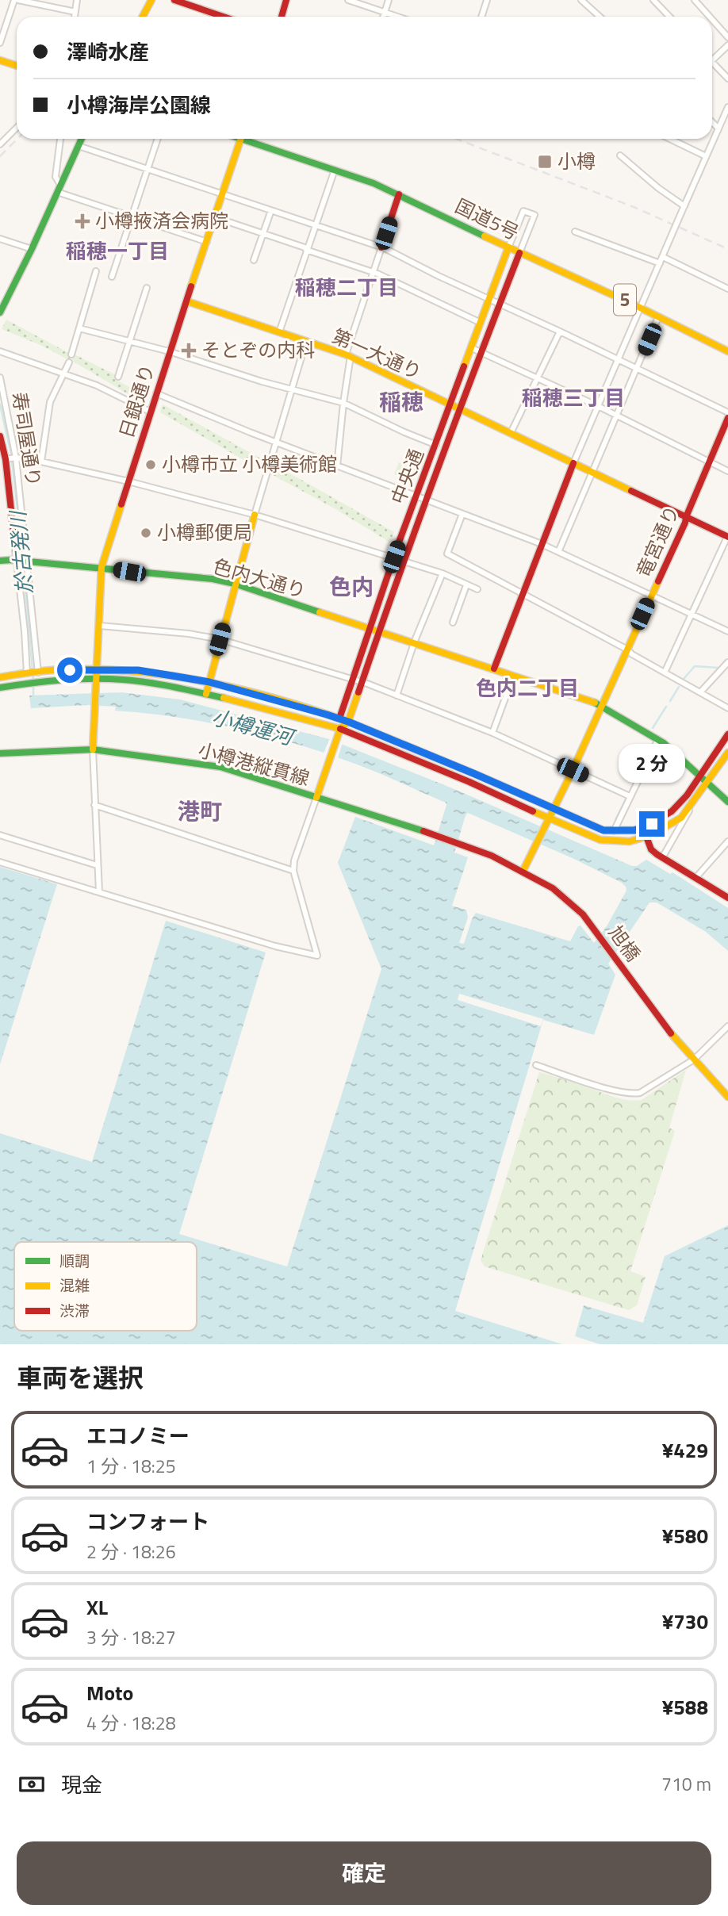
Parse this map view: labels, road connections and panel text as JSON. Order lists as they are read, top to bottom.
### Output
{
  "streets": {
    "main road": [
      "国道5号",
      "5",
      "第一大通り",
      "日銀通り",
      "寿司屋通り",
      "中央通",
      "竜宮通り",
      "色内大通り",
      "小樽港縦貫線",
      "旭橋"
    ]
  },
  "crossings": [
    ["国道5号", "中央通"],
    ["第一大通り", "日銀通り"],
    ["第一大通り", "中央通"],
    ["第一大通り", "竜宮通り"],
    ["日銀通り", "色内大通り"],
    ["日銀通り", "小樽港縦貫線"],
    ["寿司屋通り", "色内大通り"],
    ["中央通", "色内大通り"],
    ["竜宮通り", "色内大通り"],
    ["竜宮通り", "小樽港縦貫線"],
    ["竜宮通り", "旭橋"],
    ["小樽港縦貫線", "旭橋"]
  ],
  "districts": [
    "稲穂一丁目",
    "稲穂二丁目",
    "稲穂三丁目",
    "稲穂",
    "色内",
    "色内二丁目",
    "港町"
  ],
  "water": ["於古発川", "小樽運河"],
  "places": {
    "transit": ["小樽"],
    "health": ["小樽掖済会病院", "そとぞの内科"],
    "other": ["小樽市立 小樽美術館", "小樽郵便局"]
  },
  "legend": ["順調", "混雑", "渋滞"],
  "page": {
    "banner": ["澤崎水産", "小樽海岸公園線"],
    "bubble": "2 分",
    "heading": "車両を選択",
    "list": [
      {
        "name": "エコノミー",
        "note": "1 分 · 18:25",
        "value": "¥429"
      },
      {
        "name": "コンフォート",
        "note": "2 分 · 18:26",
        "value": "¥580"
      },
      {
        "name": "XL",
        "note": "3 分 · 18:27",
        "value": "¥730"
      },
      {
        "name": "Moto",
        "note": "4 分 · 18:28",
        "value": "¥588"
      }
    ],
    "pay": ["現金", "710 m"],
    "buttons": "確定"
  }
}
